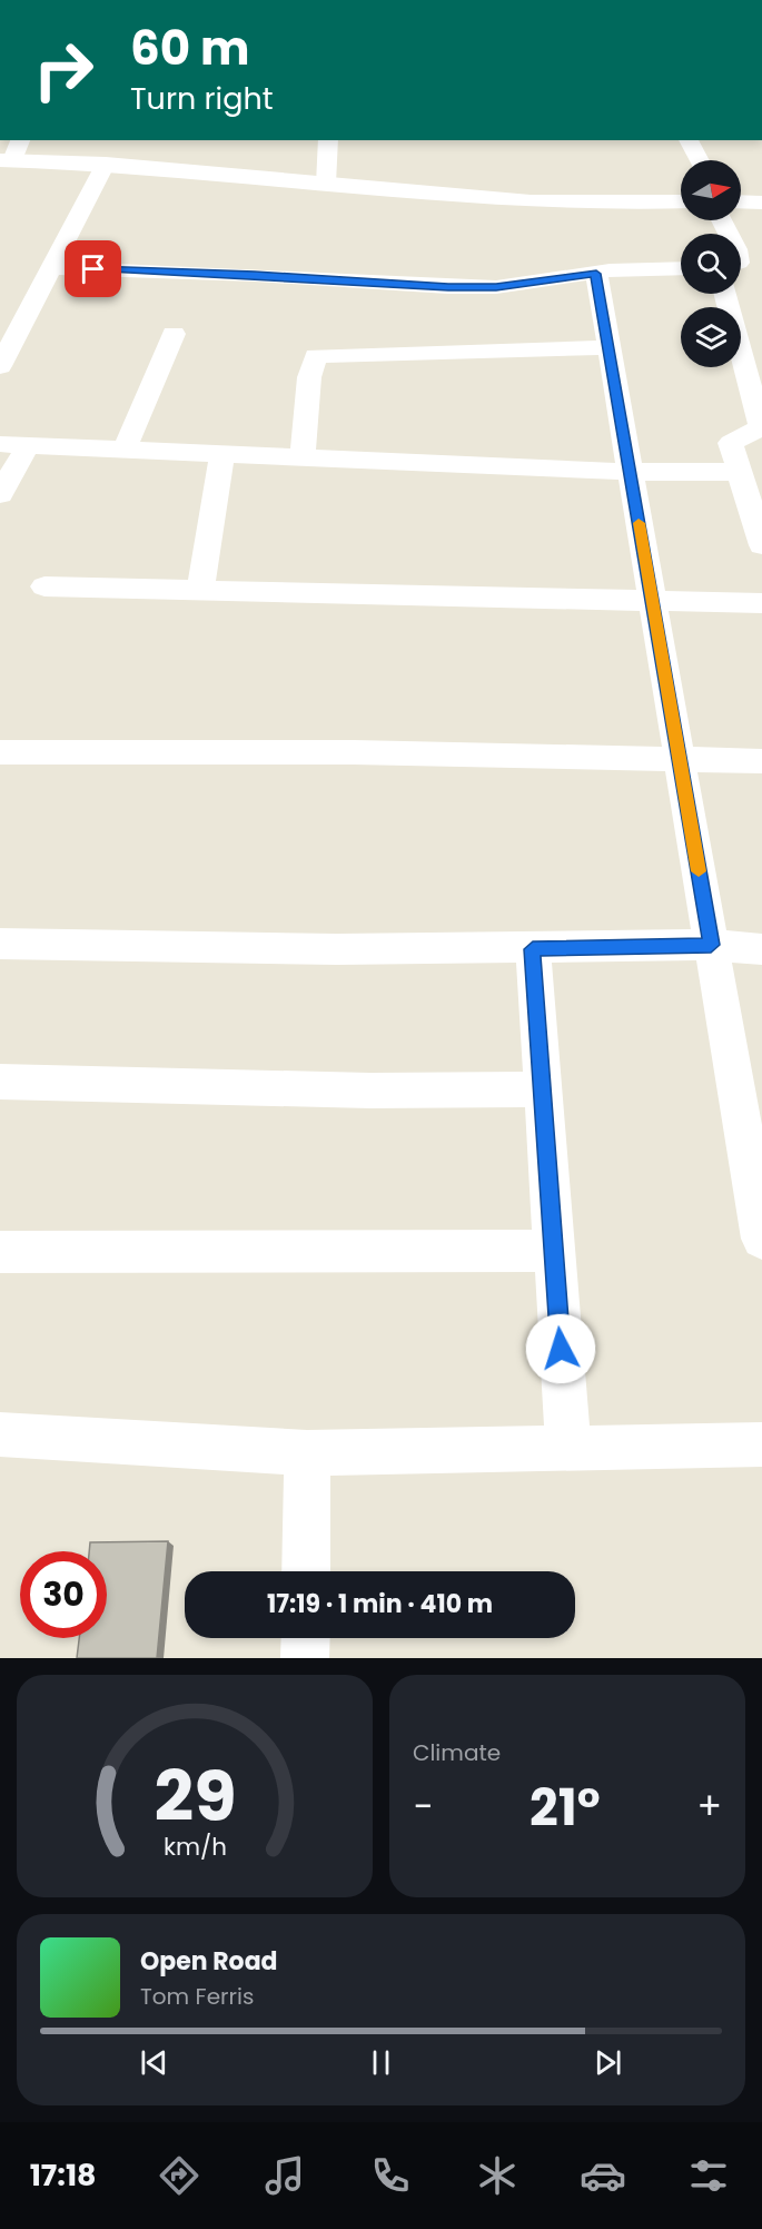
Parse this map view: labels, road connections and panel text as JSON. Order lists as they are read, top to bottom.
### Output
{
  "north": "right",
  "page": {
    "turn": ["60 m", "Turn right"],
    "limit": "30",
    "trip": "17:19 · 1 min · 410 m",
    "tile": "Climate",
    "heat": ["−", "21°", "+"],
    "song": ["Open Road", "Tom Ferris"],
    "tabs": "17:18",
    "gauge": ["29", "km/h"]
  }
}
